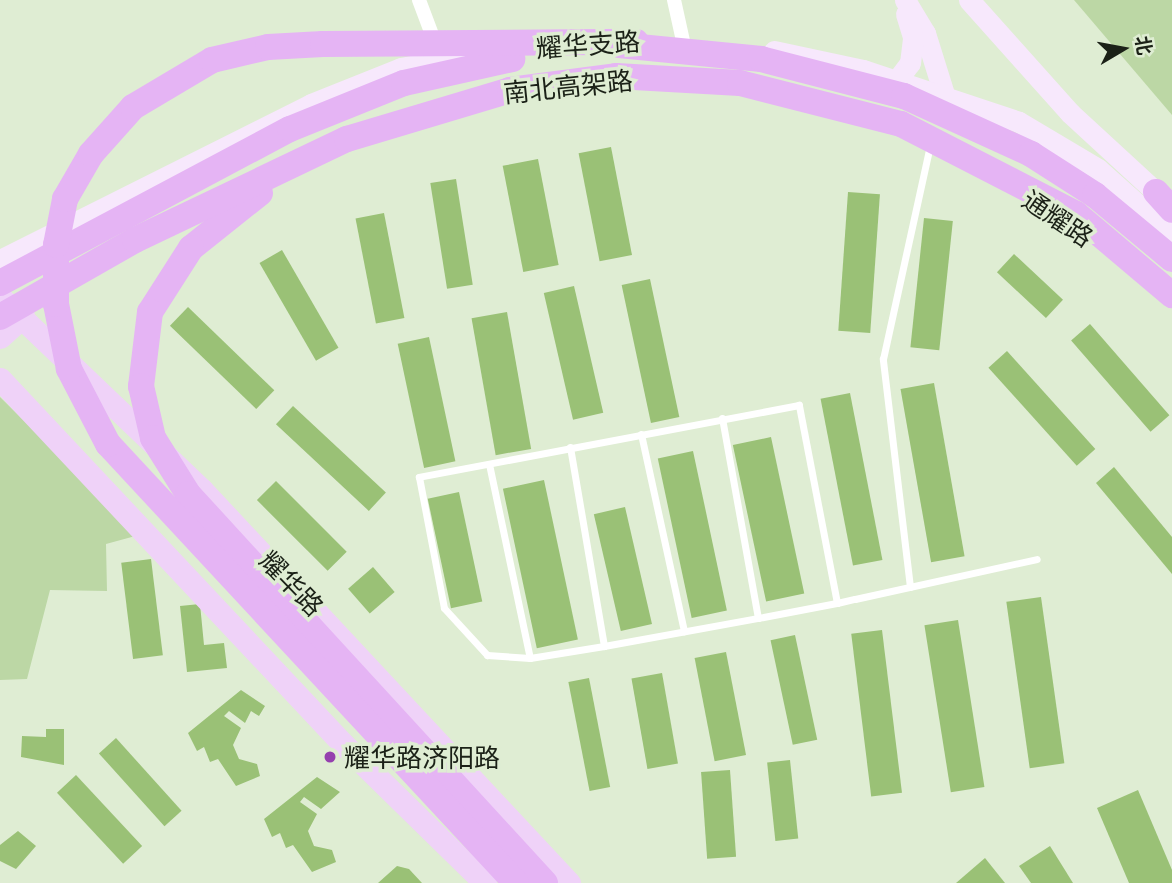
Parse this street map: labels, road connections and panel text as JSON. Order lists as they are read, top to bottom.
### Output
{
  "streets": {
    "highway": ["南北高架路"],
    "main road": ["耀华路"],
    "street": ["耀华支路", "通耀路"]
  },
  "crossings": [
    ["耀华支路", "南北高架路"],
    ["耀华支路", "通耀路"],
    ["耀华支路", "耀华路"],
    ["南北高架路", "耀华路"]
  ],
  "places": ["耀华路济阳路"],
  "north": "right"
}
